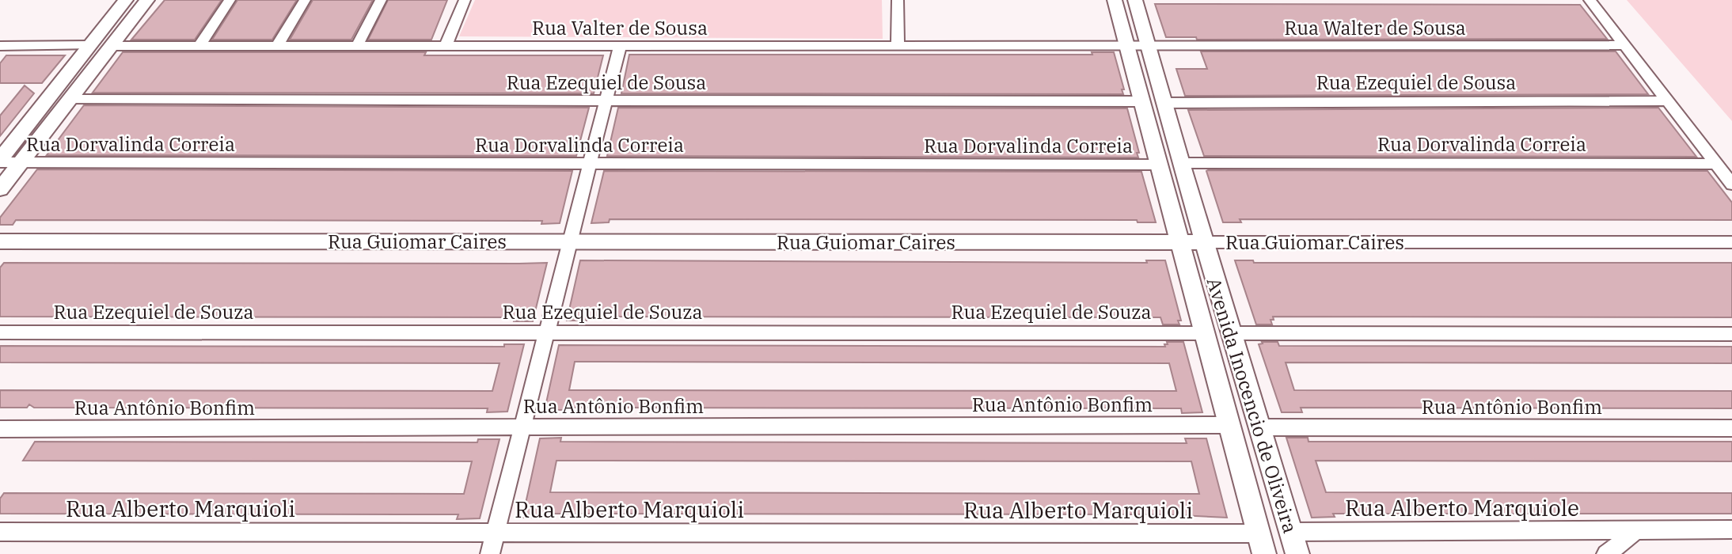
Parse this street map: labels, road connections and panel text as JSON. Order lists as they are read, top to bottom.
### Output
{
  "streets": {
    "street": [
      "Rua Valter de Sousa",
      "Rua Walter de Sousa",
      "Rua Ezequiel de Sousa",
      "Rua Dorvalinda Correia",
      "Rua Guiomar Caires",
      "Rua Ezequiel de Souza",
      "Rua Antônio Bonfim",
      "Avenida Inocencio de Oliveira",
      "Rua Alberto Marquiole",
      "Rua Alberto Marquioli"
    ]
  },
  "crossings": [
    ["Rua Valter de Sousa", "Rua Walter de Sousa"],
    ["Rua Valter de Sousa", "Avenida Inocencio de Oliveira"],
    ["Rua Walter de Sousa", "Avenida Inocencio de Oliveira"],
    ["Rua Ezequiel de Sousa", "Avenida Inocencio de Oliveira"],
    ["Rua Dorvalinda Correia", "Avenida Inocencio de Oliveira"],
    ["Rua Guiomar Caires", "Avenida Inocencio de Oliveira"],
    ["Rua Ezequiel de Souza", "Avenida Inocencio de Oliveira"],
    ["Rua Antônio Bonfim", "Avenida Inocencio de Oliveira"],
    ["Avenida Inocencio de Oliveira", "Rua Alberto Marquiole"],
    ["Avenida Inocencio de Oliveira", "Rua Alberto Marquioli"]
  ]
}
